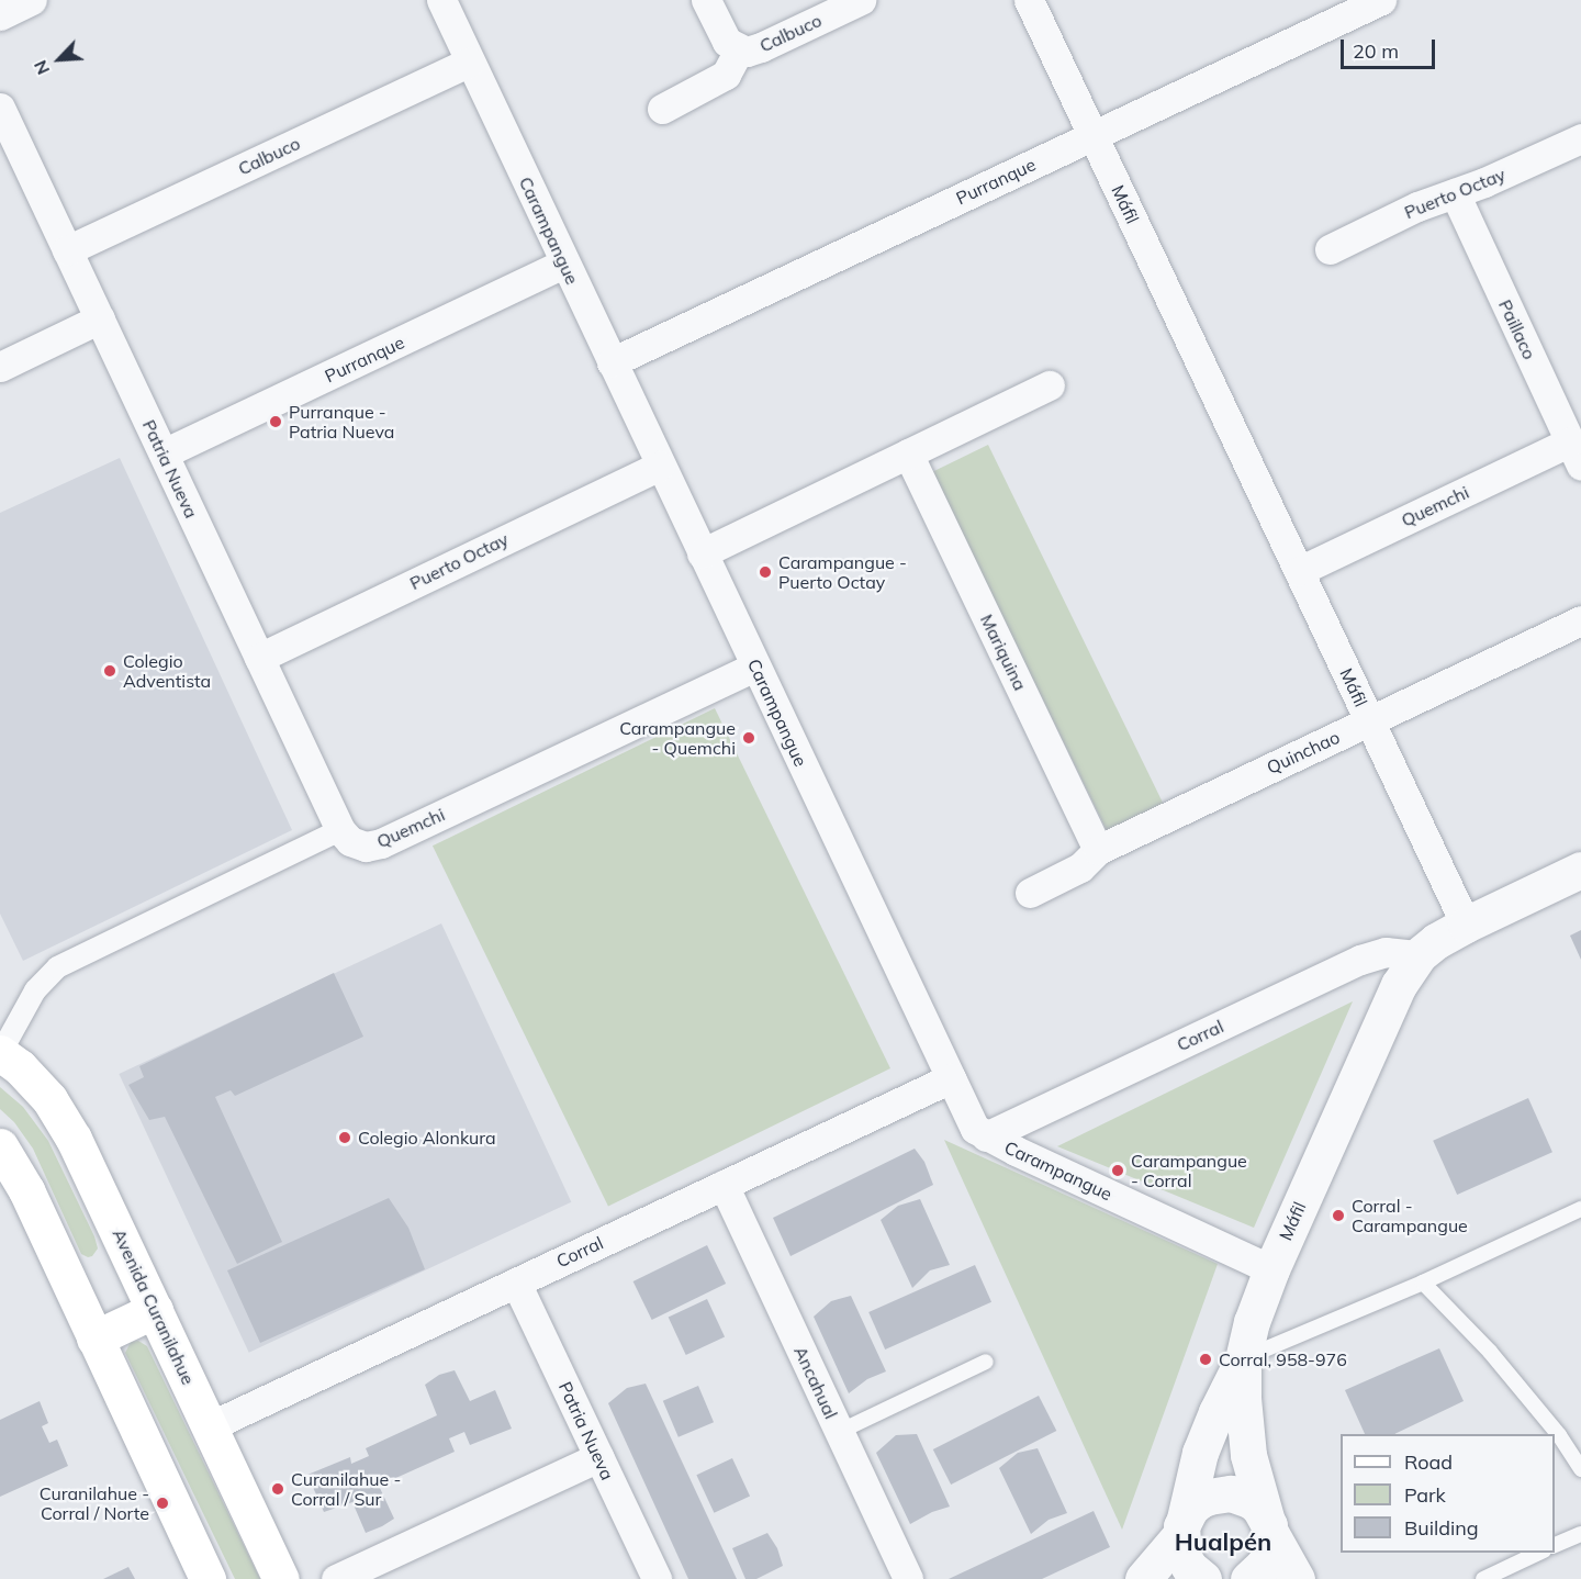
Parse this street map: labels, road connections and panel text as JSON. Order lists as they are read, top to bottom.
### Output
{
  "streets": {
    "main road": ["Avenida Curanilahue"],
    "street": [
      "Calbuco",
      "Purranque",
      "Puerto Octay",
      "Máfil",
      "Carampangue",
      "Paillaco",
      "Patria Nueva",
      "Quemchi",
      "Mariquina",
      "Quinchao",
      "Corral",
      "Ancahual"
    ]
  },
  "crossings": [
    ["Calbuco", "Carampangue"],
    ["Calbuco", "Patria Nueva"],
    ["Purranque", "Máfil"],
    ["Purranque", "Carampangue"],
    ["Purranque", "Patria Nueva"],
    ["Puerto Octay", "Carampangue"],
    ["Puerto Octay", "Paillaco"],
    ["Puerto Octay", "Patria Nueva"],
    ["Máfil", "Carampangue"],
    ["Máfil", "Quemchi"],
    ["Máfil", "Quinchao"],
    ["Máfil", "Corral"],
    ["Carampangue", "Quemchi"],
    ["Carampangue", "Corral"],
    ["Paillaco", "Quemchi"],
    ["Patria Nueva", "Quemchi"],
    ["Patria Nueva", "Corral"],
    ["Mariquina", "Quinchao"],
    ["Corral", "Avenida Curanilahue"],
    ["Corral", "Ancahual"]
  ],
  "districts": ["Hualpén"],
  "places": [
    "Purranque - Patria Nueva",
    "Carampangue - Puerto Octay",
    "Colegio Adventista",
    "Carampangue - Quemchi",
    "Colegio Alonkura",
    "Carampangue - Corral",
    "Corral - Carampangue",
    "Corral, 958-976",
    "Curanilahue - Corral / Sur",
    "Curanilahue - Corral / Norte"
  ],
  "legend": ["Road", "Park", "Building"],
  "scale_bar": "20 m",
  "north": "bottom left"
}
